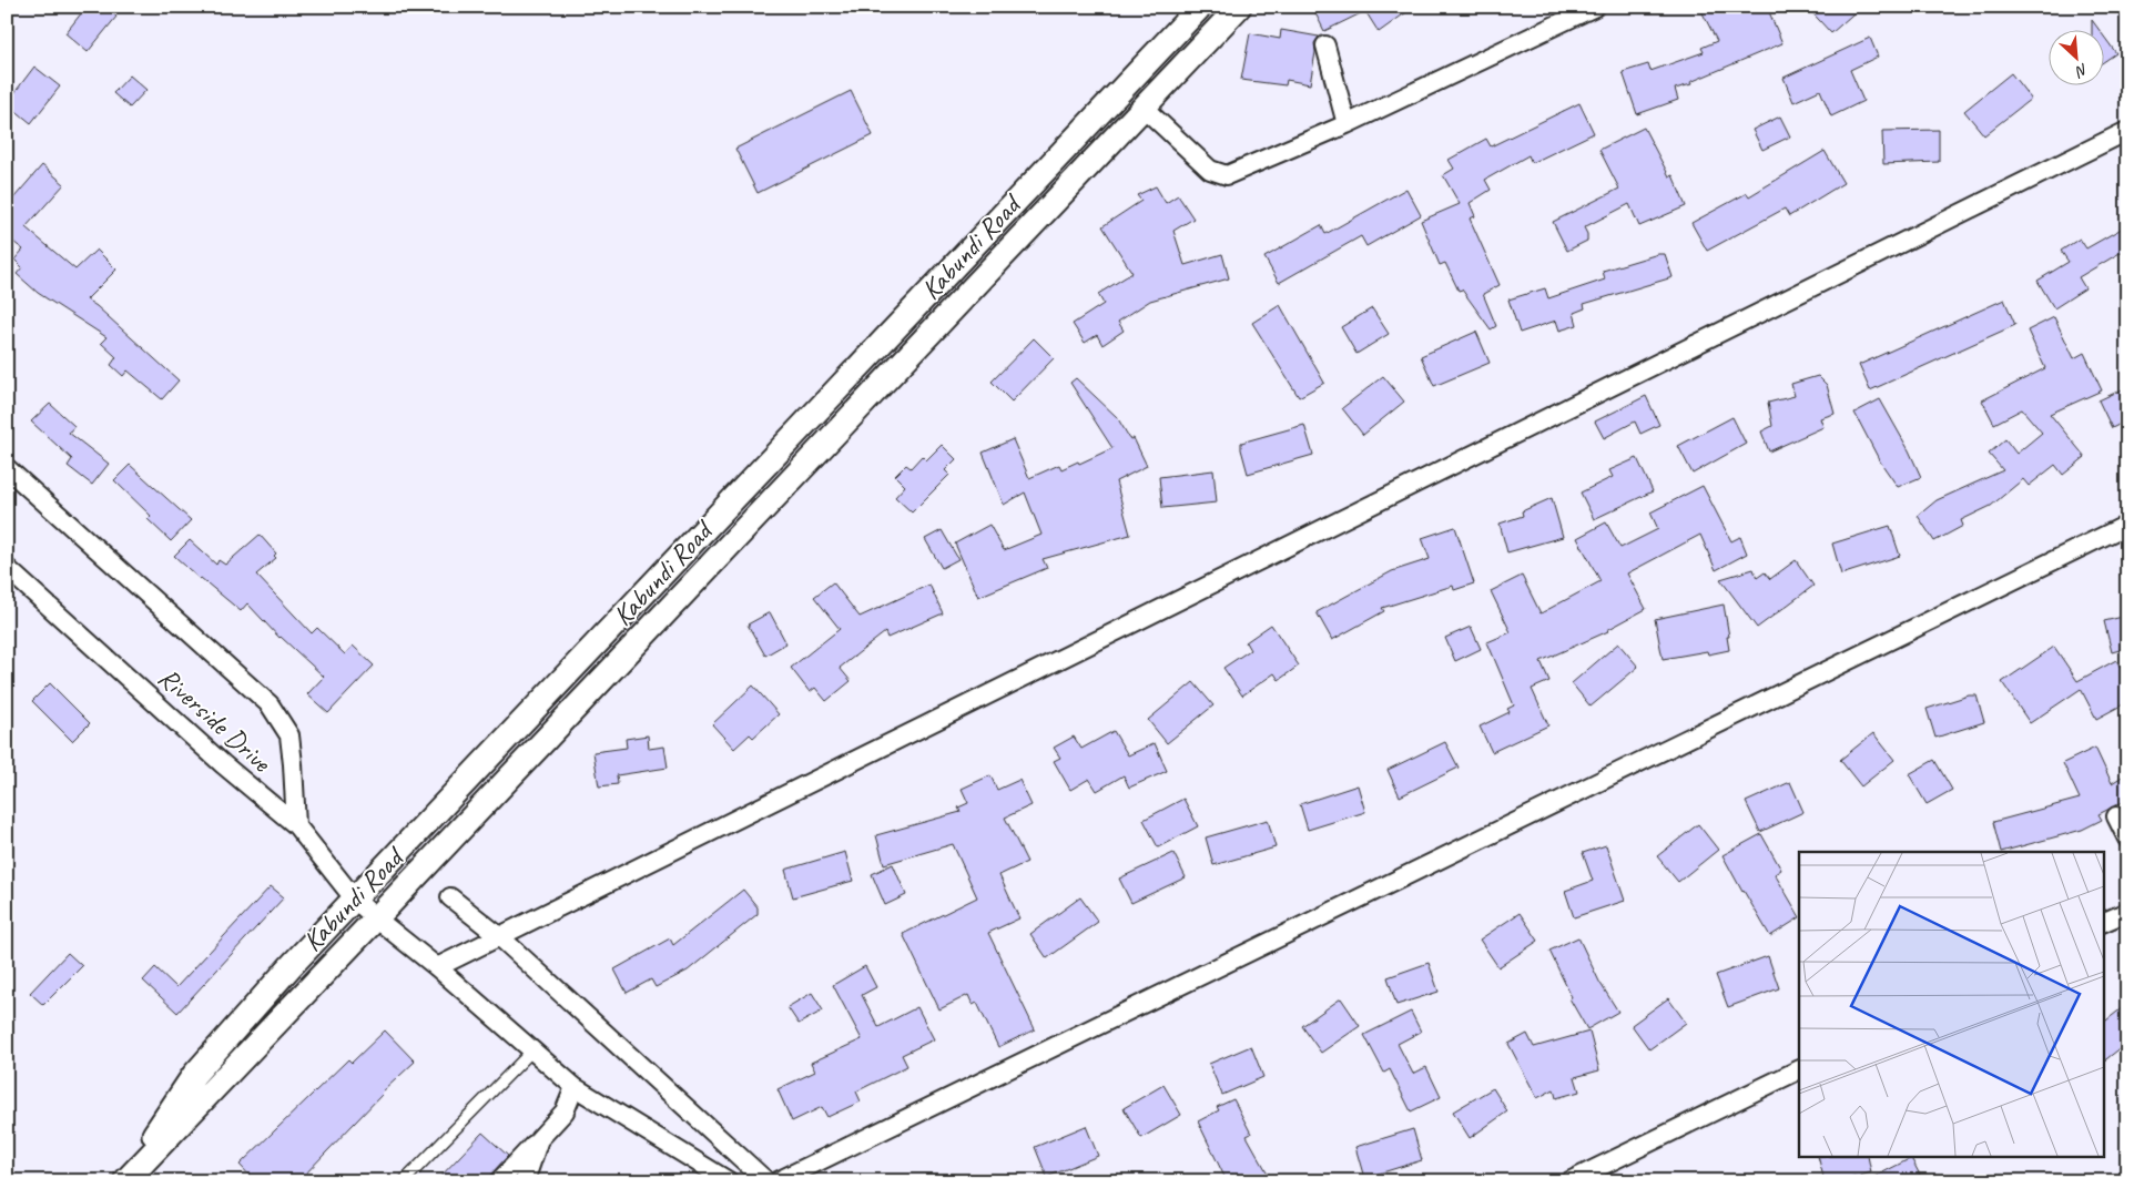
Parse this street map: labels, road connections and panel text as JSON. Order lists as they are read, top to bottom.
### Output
{
  "streets": {
    "street": ["Kabundi Road", "Riverside Drive"]
  },
  "crossings": [
    ["Kabundi Road", "Riverside Drive"]
  ],
  "north": "bottom right"
}
